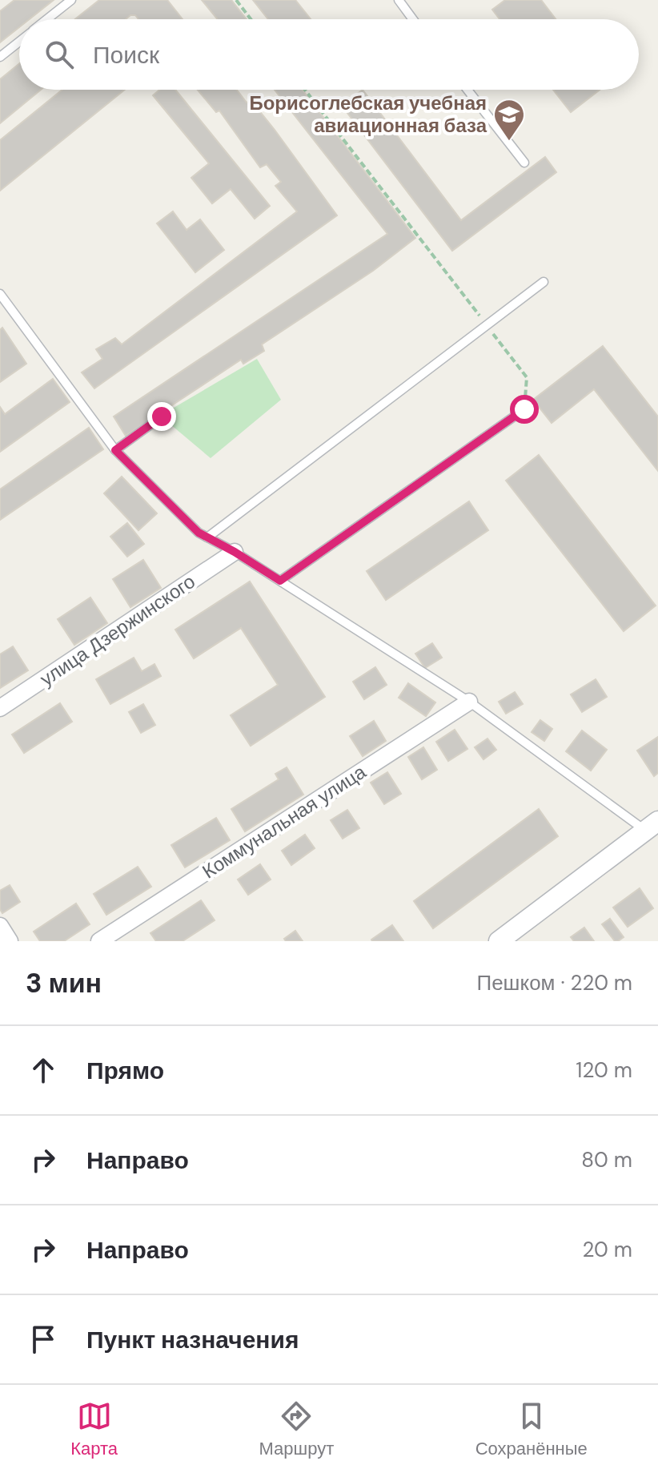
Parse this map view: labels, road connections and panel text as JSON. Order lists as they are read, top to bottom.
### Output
{
  "streets": {
    "street": ["улица Дзержинского", "Коммунальная улица"]
  },
  "places": {
    "school or university": ["Борисоглебская учебная авиационная база"]
  },
  "page": {
    "search": "Поиск",
    "heading": ["3 мин", "Пешком · 220 m"],
    "list": [
      ["Прямо", "120 m"],
      ["Направо", "80 m"],
      ["Направо", "20 m"],
      "Пункт назначения"
    ],
    "nav": ["Карта", "Маршрут", "Сохранённые"]
  }
}
